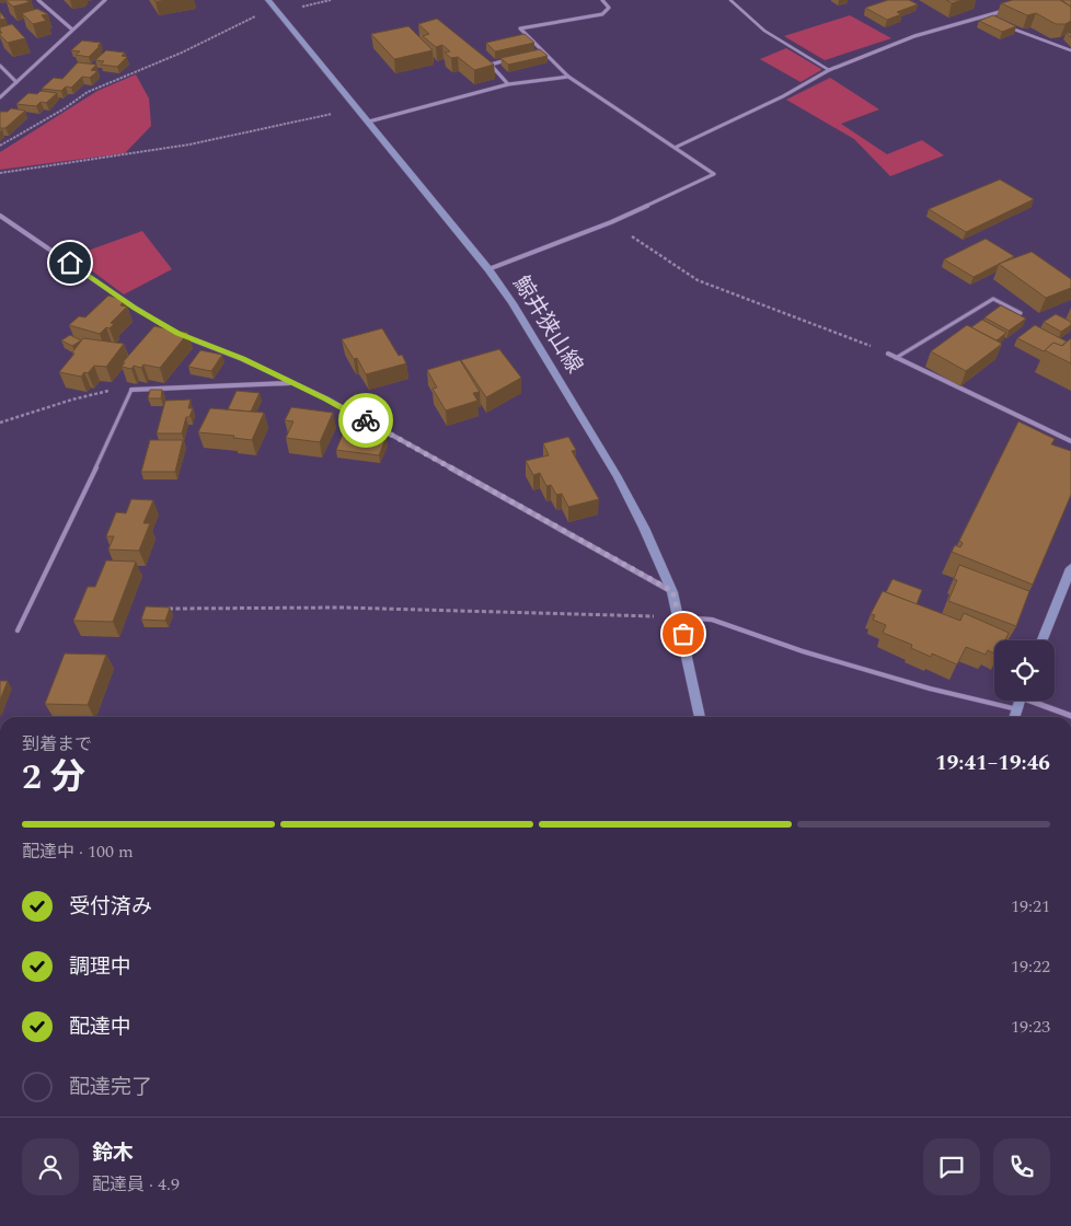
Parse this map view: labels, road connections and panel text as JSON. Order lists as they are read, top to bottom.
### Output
{
  "streets": {
    "main road": ["鯨井狭山線"]
  },
  "page": {
    "heading": ["2 分", "到着まで", "19:41–19:46"],
    "panel": ["鈴木", "配達員 · 4.9"],
    "bar": "配達中 · 100 m",
    "list": [
      ["受付済み", "19:21"],
      ["調理中", "19:22"],
      ["配達中", "19:23"],
      "配達完了"
    ]
  }
}
